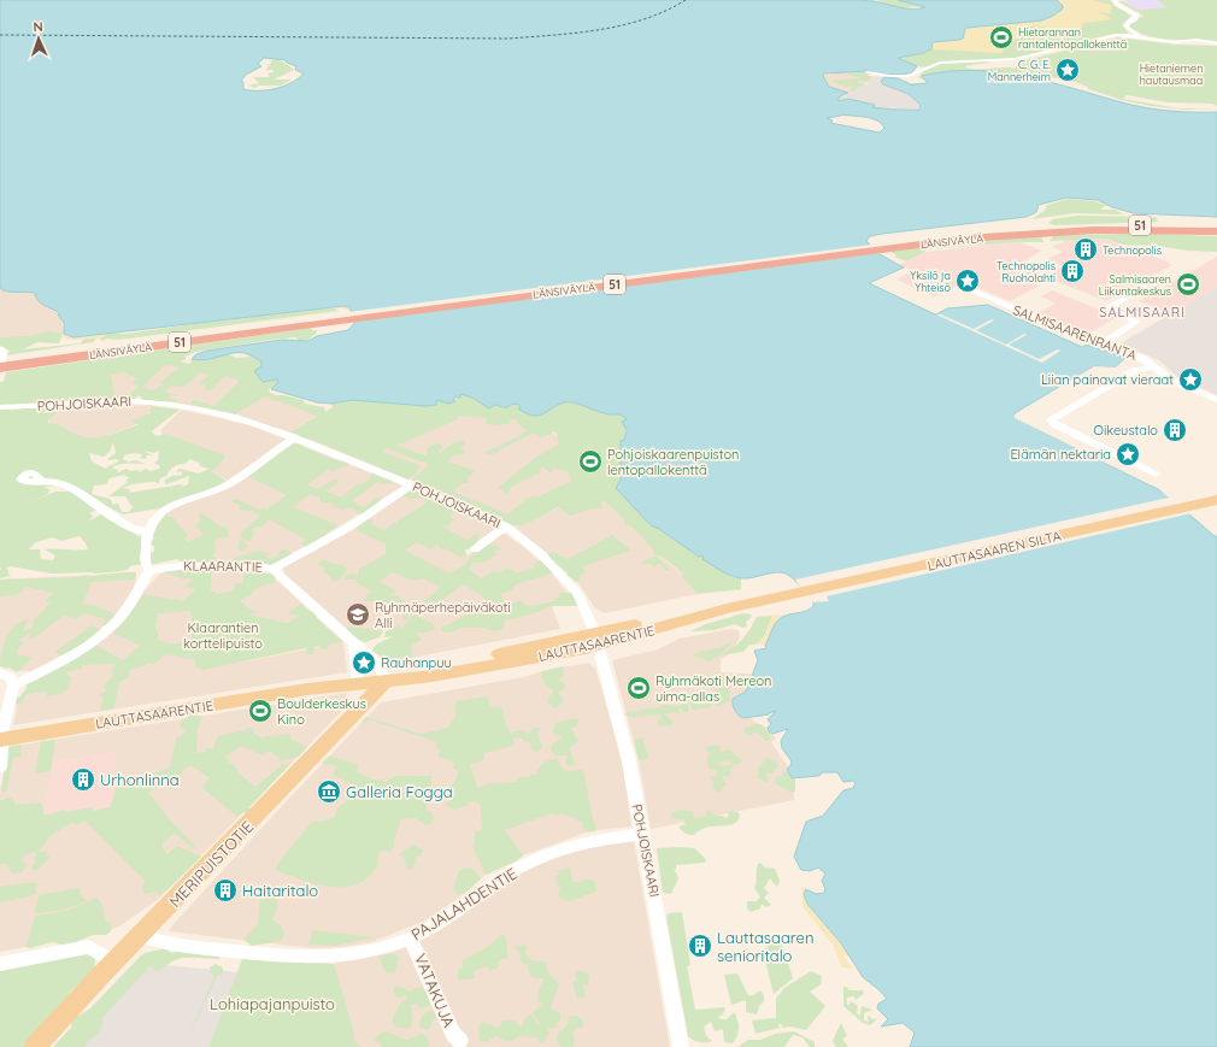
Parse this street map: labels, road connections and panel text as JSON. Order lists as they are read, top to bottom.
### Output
{
  "streets": {
    "highway": ["51", "LÄNSIVÄYLÄ"],
    "main road": ["LAUTTASAAREN SILTA", "LAUTTASAARENTIE", "MERIPUISTOTIE"],
    "street": [
      "SALMISAARENRANTA",
      "POHJOISKAARI",
      "KLAARANTIE",
      "PAJALAHDENTIE",
      "VATAKUJA"
    ]
  },
  "crossings": [
    ["POHJOISKAARI", "LAUTTASAARENTIE"],
    ["POHJOISKAARI", "PAJALAHDENTIE"],
    ["LAUTTASAAREN SILTA", "LAUTTASAARENTIE"],
    ["KLAARANTIE", "LAUTTASAARENTIE"],
    ["KLAARANTIE", "MERIPUISTOTIE"],
    ["LAUTTASAARENTIE", "MERIPUISTOTIE"],
    ["MERIPUISTOTIE", "PAJALAHDENTIE"],
    ["PAJALAHDENTIE", "VATAKUJA"]
  ],
  "districts": ["SALMISAARI"],
  "parks": ["Hietaniemen hautausmaa", "Klaarantien korttelipuisto", "Lohiapajanpuisto"],
  "places": {
    "sports": [
      "Hietarannan rantalentopallokenttä",
      "Salmisaaren Liikuntakeskus",
      "Pohjoiskaarenpuiston lentopallokenttä",
      "Ryhmäkoti Mereon uima-allas",
      "Boulderkeskus Kino"
    ],
    "place": [
      "C. G. E. Mannerheim",
      "Yksilö ja Yhteisö",
      "Liian painavat vieraat",
      "Elämän nektaria",
      "Rauhanpuu"
    ],
    "building": [
      "Technopolis",
      "Technopolis Ruoholahti",
      "Oikeustalo",
      "Urhonlinna",
      "Haitaritalo",
      "Lauttasaaren senioritalo"
    ],
    "school or university": ["Ryhmäperhepäiväkoti Alli"],
    "museum": ["Galleria Fogga"]
  },
  "north": "top"
}
